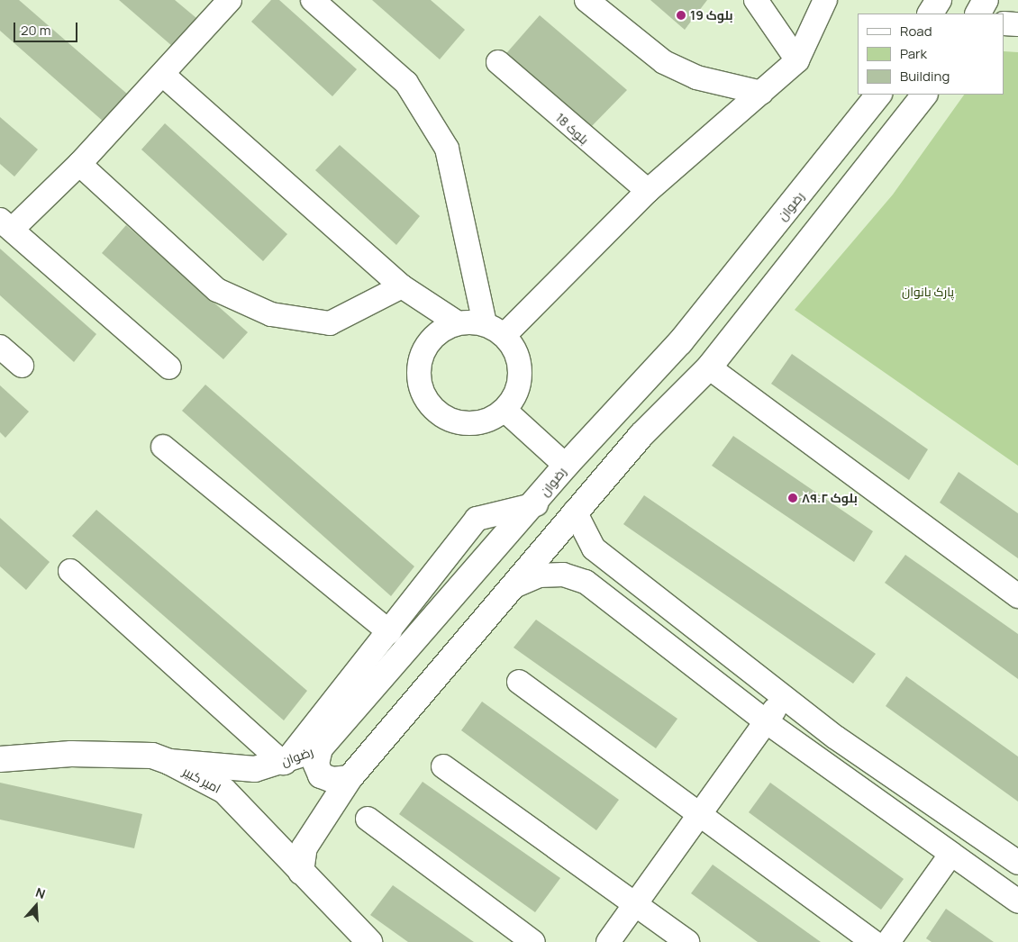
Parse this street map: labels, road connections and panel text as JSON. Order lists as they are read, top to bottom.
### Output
{
  "streets": {
    "main road": ["رضوان", "امیر کبیر"],
    "street": ["بلوک 18"]
  },
  "crossings": [
    ["رضوان", "امیر کبیر"]
  ],
  "parks": ["پارک بانوان"],
  "places": ["بلوک 19", "بلوک ۸۹.۲"],
  "legend": ["Road", "Park", "Building"],
  "scale_bar": "20 m",
  "north": "top"
}
